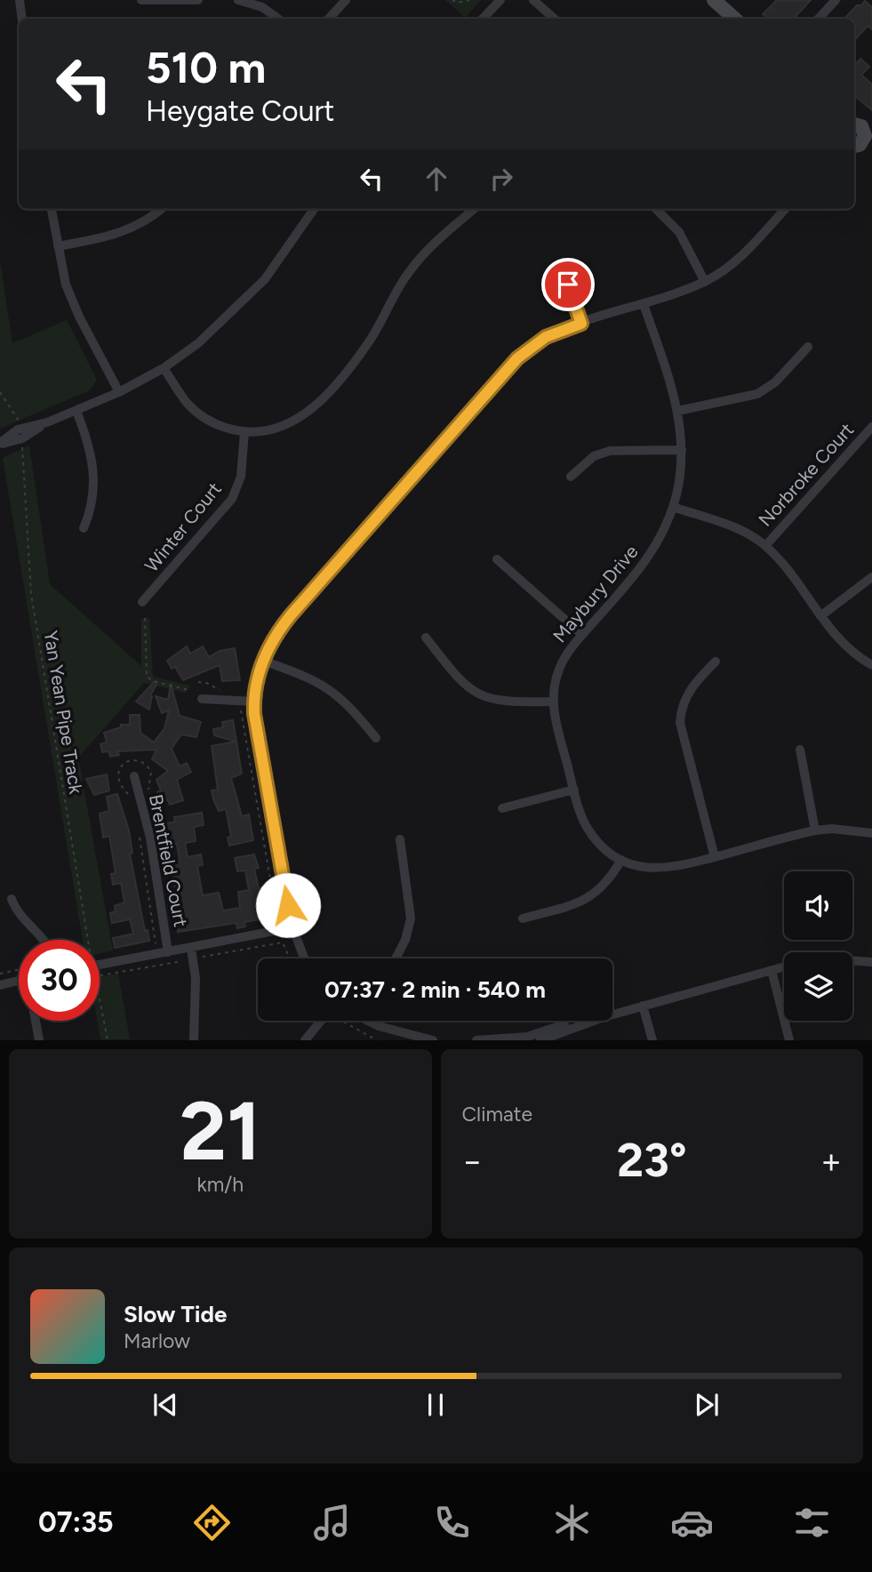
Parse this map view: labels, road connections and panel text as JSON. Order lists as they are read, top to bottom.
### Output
{
  "streets": {
    "street": [
      "Norbroke Court",
      "Winter Court",
      "Maybury Drive",
      "Brentfield Court"
    ],
    "path": ["Yan Yean Pipe Track"]
  },
  "page": {
    "turn": ["510 m", "Heygate Court"],
    "limit": "30",
    "trip": "07:37 · 2 min · 540 m",
    "tile": [
      ["21", "km/h"],
      "Climate"
    ],
    "heat": ["−", "23°", "+"],
    "song": ["Slow Tide", "Marlow"],
    "tabs": "07:35"
  }
}
